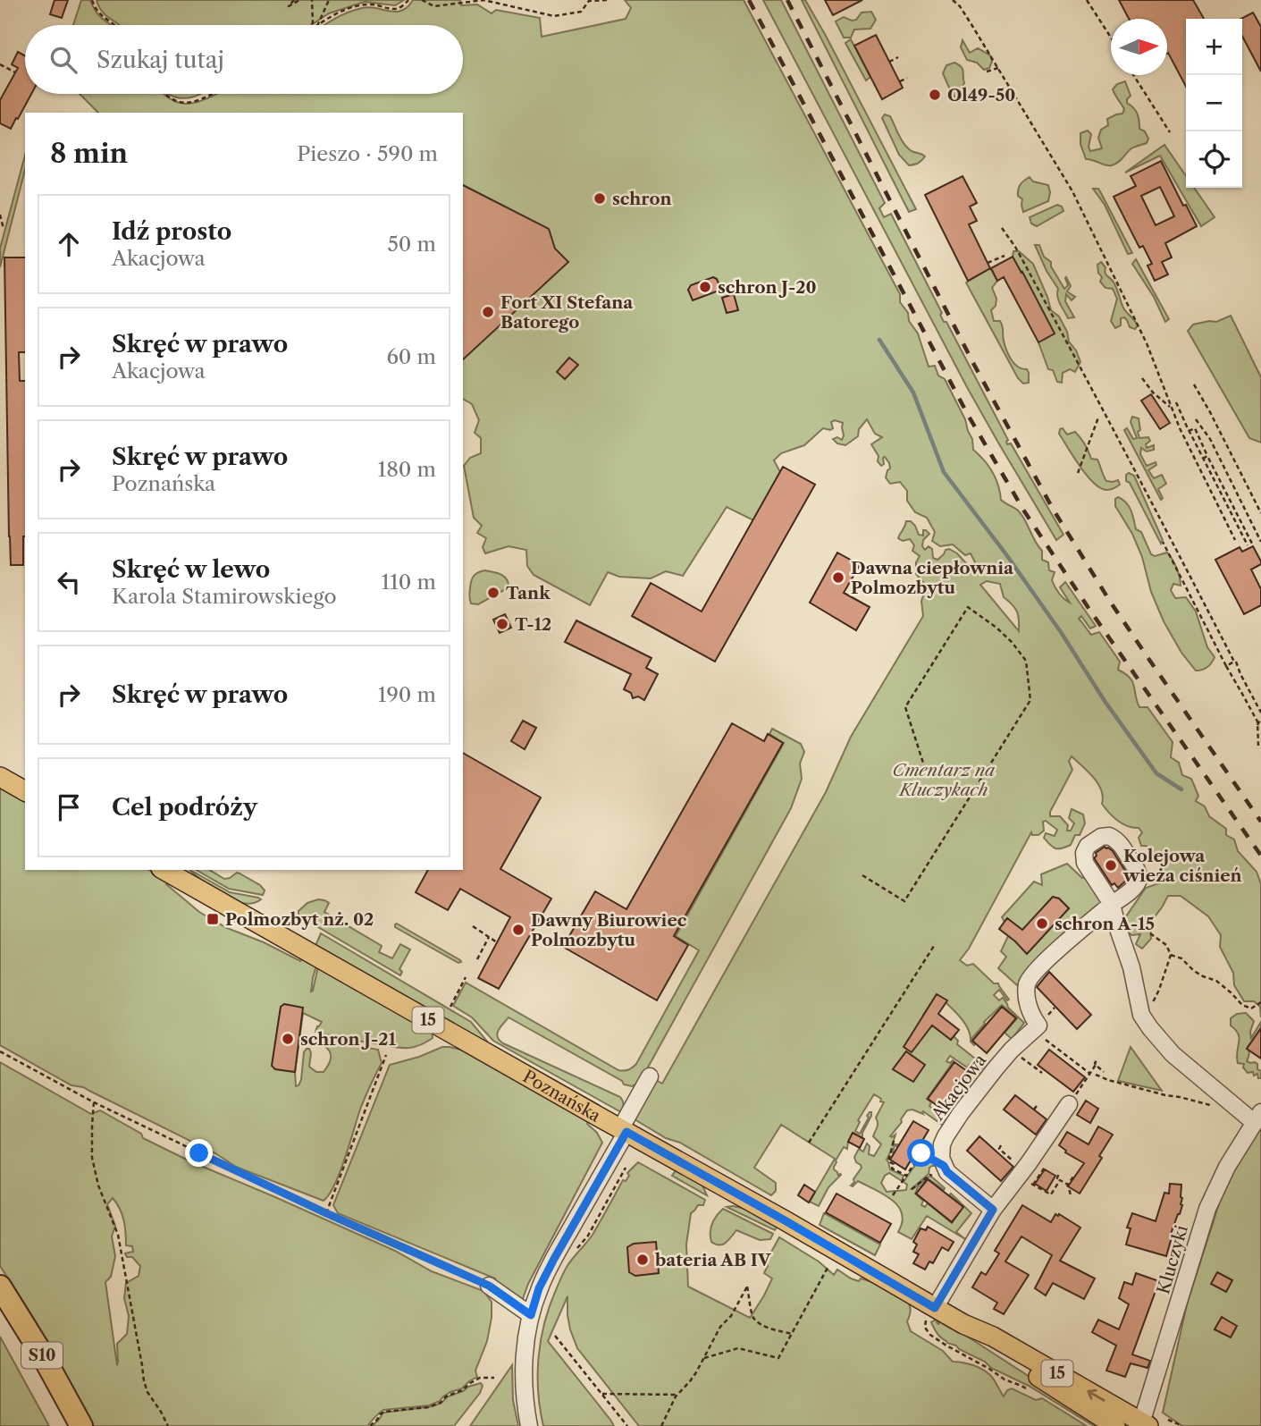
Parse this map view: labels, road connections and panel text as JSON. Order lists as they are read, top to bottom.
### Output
{
  "streets": {
    "highway": ["S10"],
    "main road": ["15", "Poznańska"],
    "street": ["Akacjowa", "Kluczyki"]
  },
  "crossings": [
    ["Poznańska", "Kluczyki"]
  ],
  "parks": ["Cmentarz na Kluczykach"],
  "places": {
    "other": [
      "Ol49-50",
      "schron",
      "schron J-20",
      "Fort XI Stefana Batorego",
      "Dawna ciepłownia Polmozbytu",
      "Tank",
      "T-12",
      "Kolejowa wieża ciśnień",
      "schron A-15",
      "Dawny Biurowiec Polmozbytu",
      "schron J-21",
      "bateria AB IV"
    ],
    "transit": ["Polmozbyt nż. 02"]
  },
  "north": "right",
  "page": {
    "map_buttons": ["+", "−"],
    "search": "Szukaj tutaj",
    "heading": ["8 min", "Pieszo · 590 m"],
    "list": [
      ["Idź prosto", "Akacjowa", "50 m"],
      ["Skręć w prawo", "Akacjowa", "60 m"],
      ["Skręć w prawo", "Poznańska", "180 m"],
      ["Skręć w lewo", "Karola Stamirowskiego", "110 m"],
      ["Skręć w prawo", "190 m"],
      "Cel podróży"
    ]
  }
}
